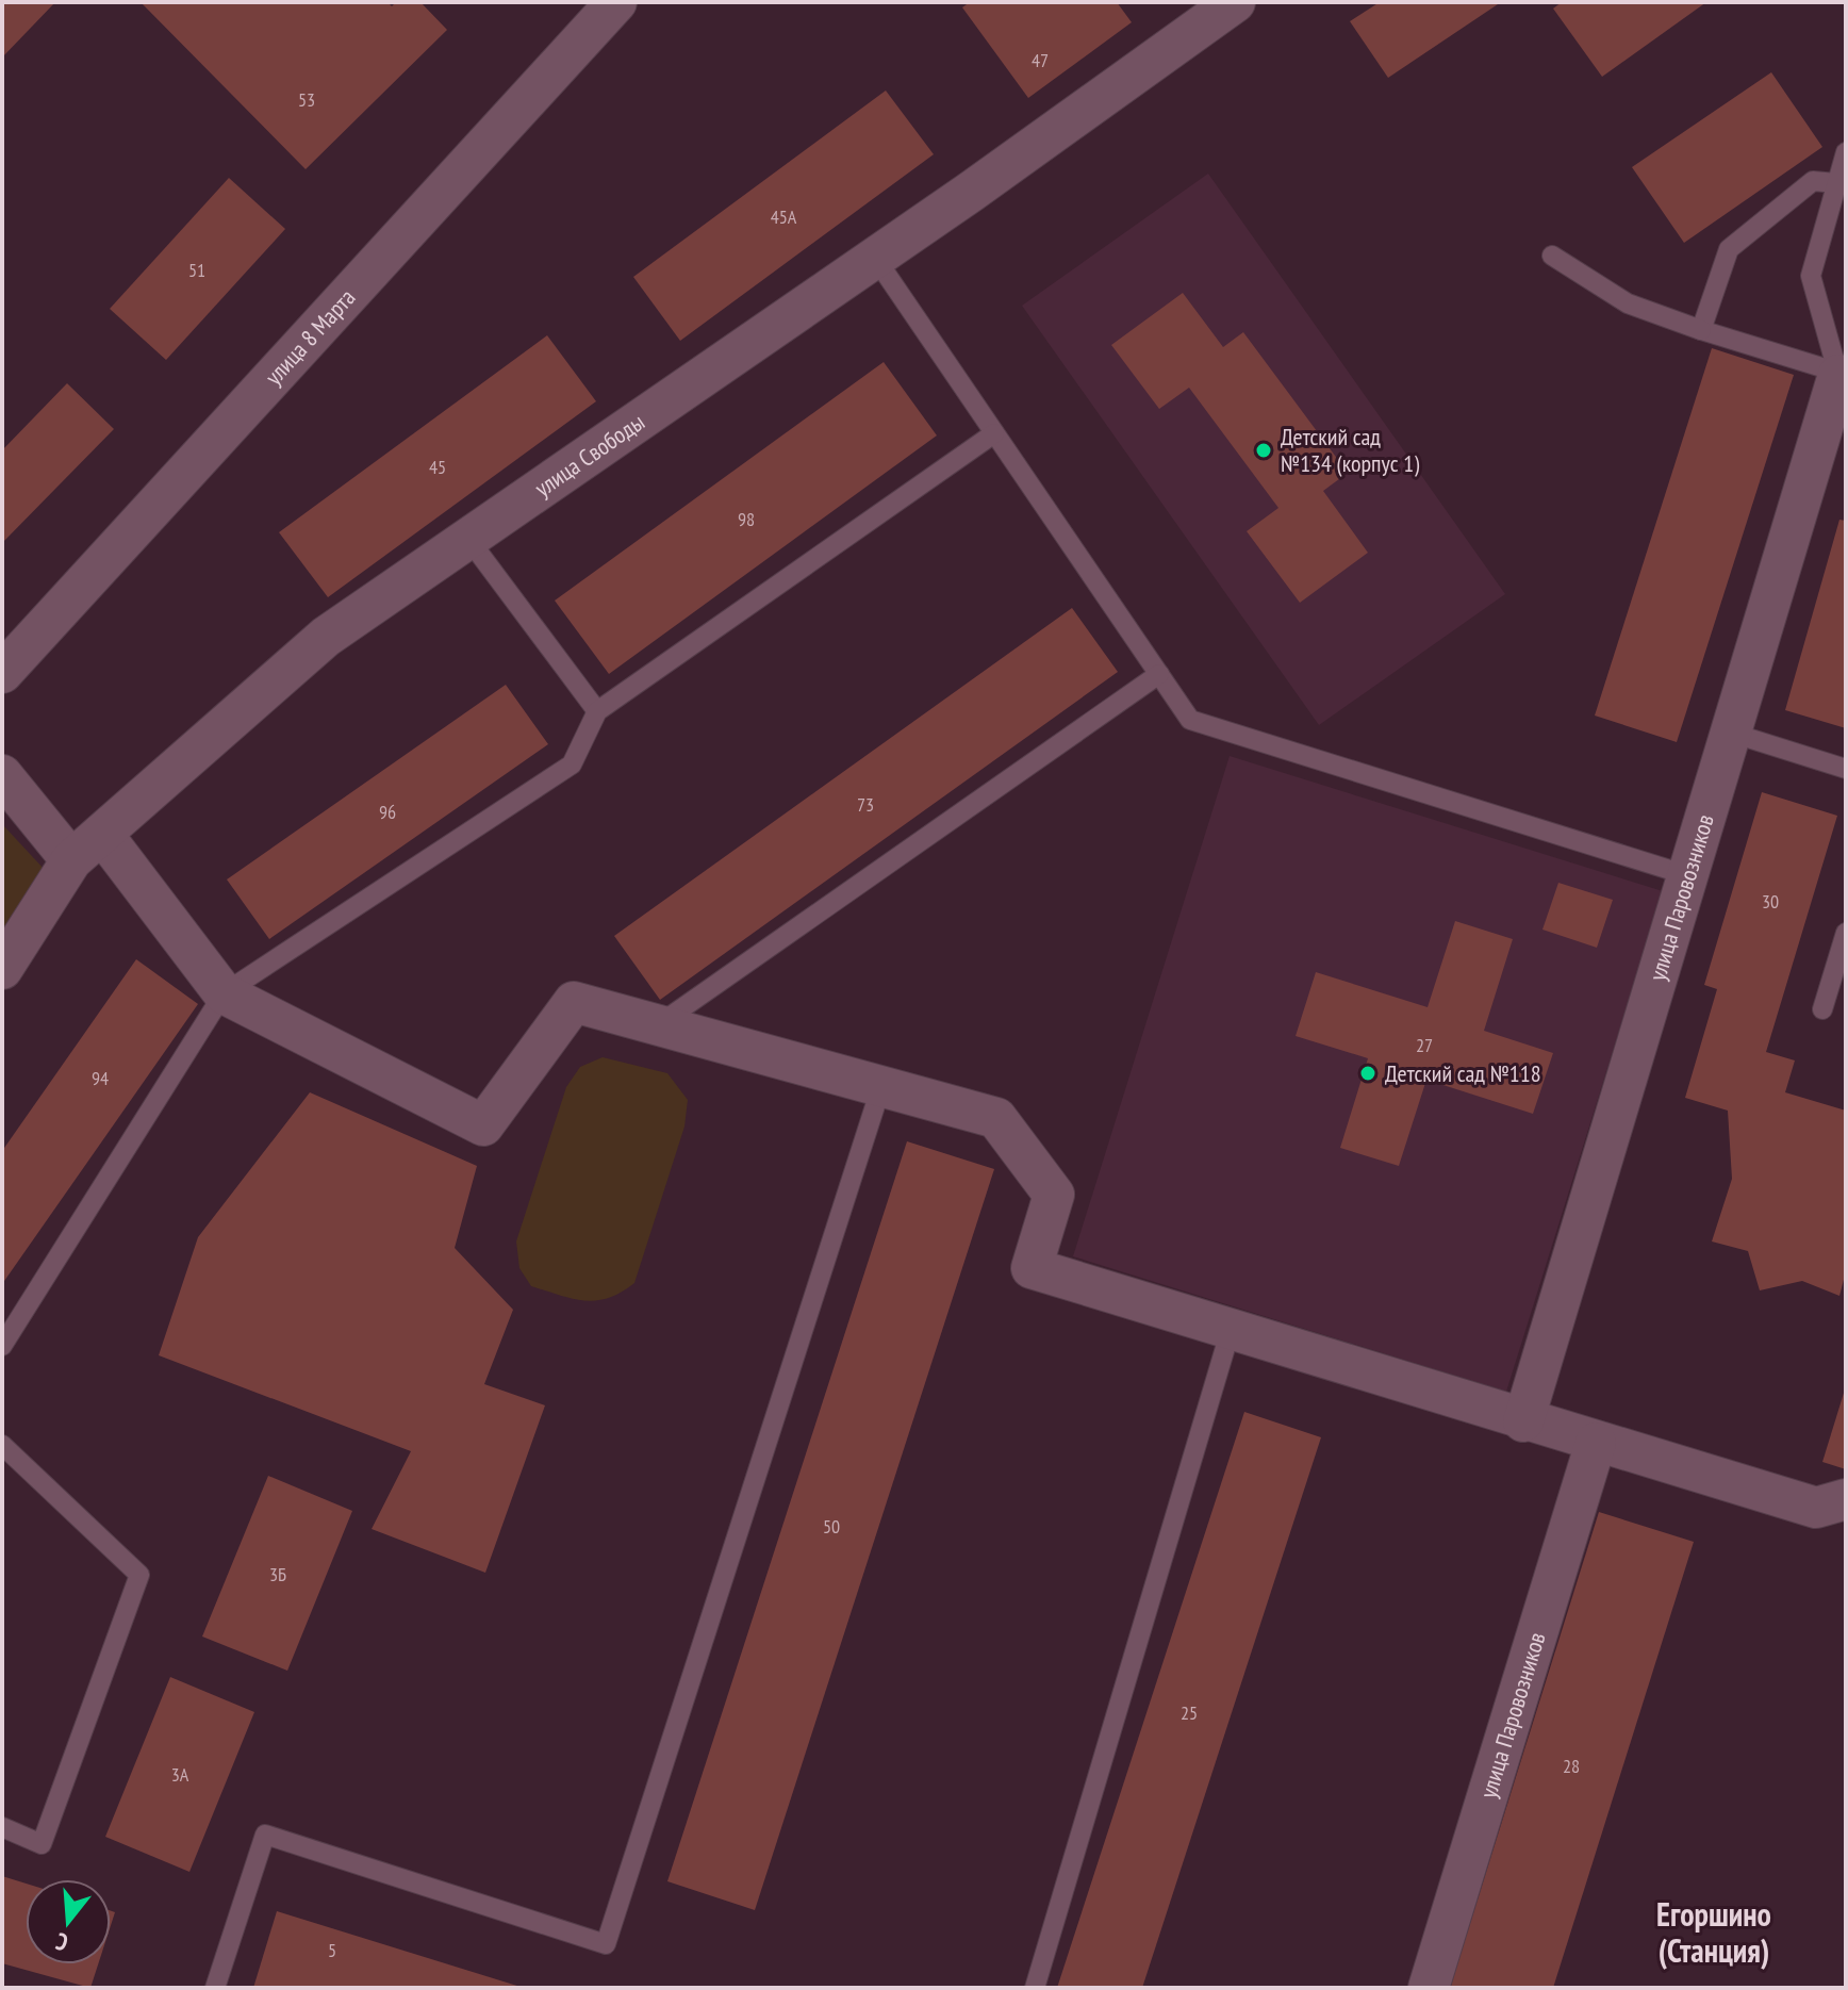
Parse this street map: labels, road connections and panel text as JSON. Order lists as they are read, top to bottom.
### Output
{
  "streets": {
    "street": ["улица 8 Марта", "улица Свободы", "улица Паровозников"]
  },
  "districts": ["Егоршино (Станция)"],
  "places": ["Детский сад №134 (корпус 1)", "Детский сад №118"],
  "house_numbers": [
    "47",
    "53",
    "45А",
    "51",
    "45",
    "98",
    "73",
    "96",
    "30",
    "27",
    "94",
    "50",
    "3Б",
    "25",
    "28",
    "3А",
    "5"
  ],
  "north": "bottom"
}
